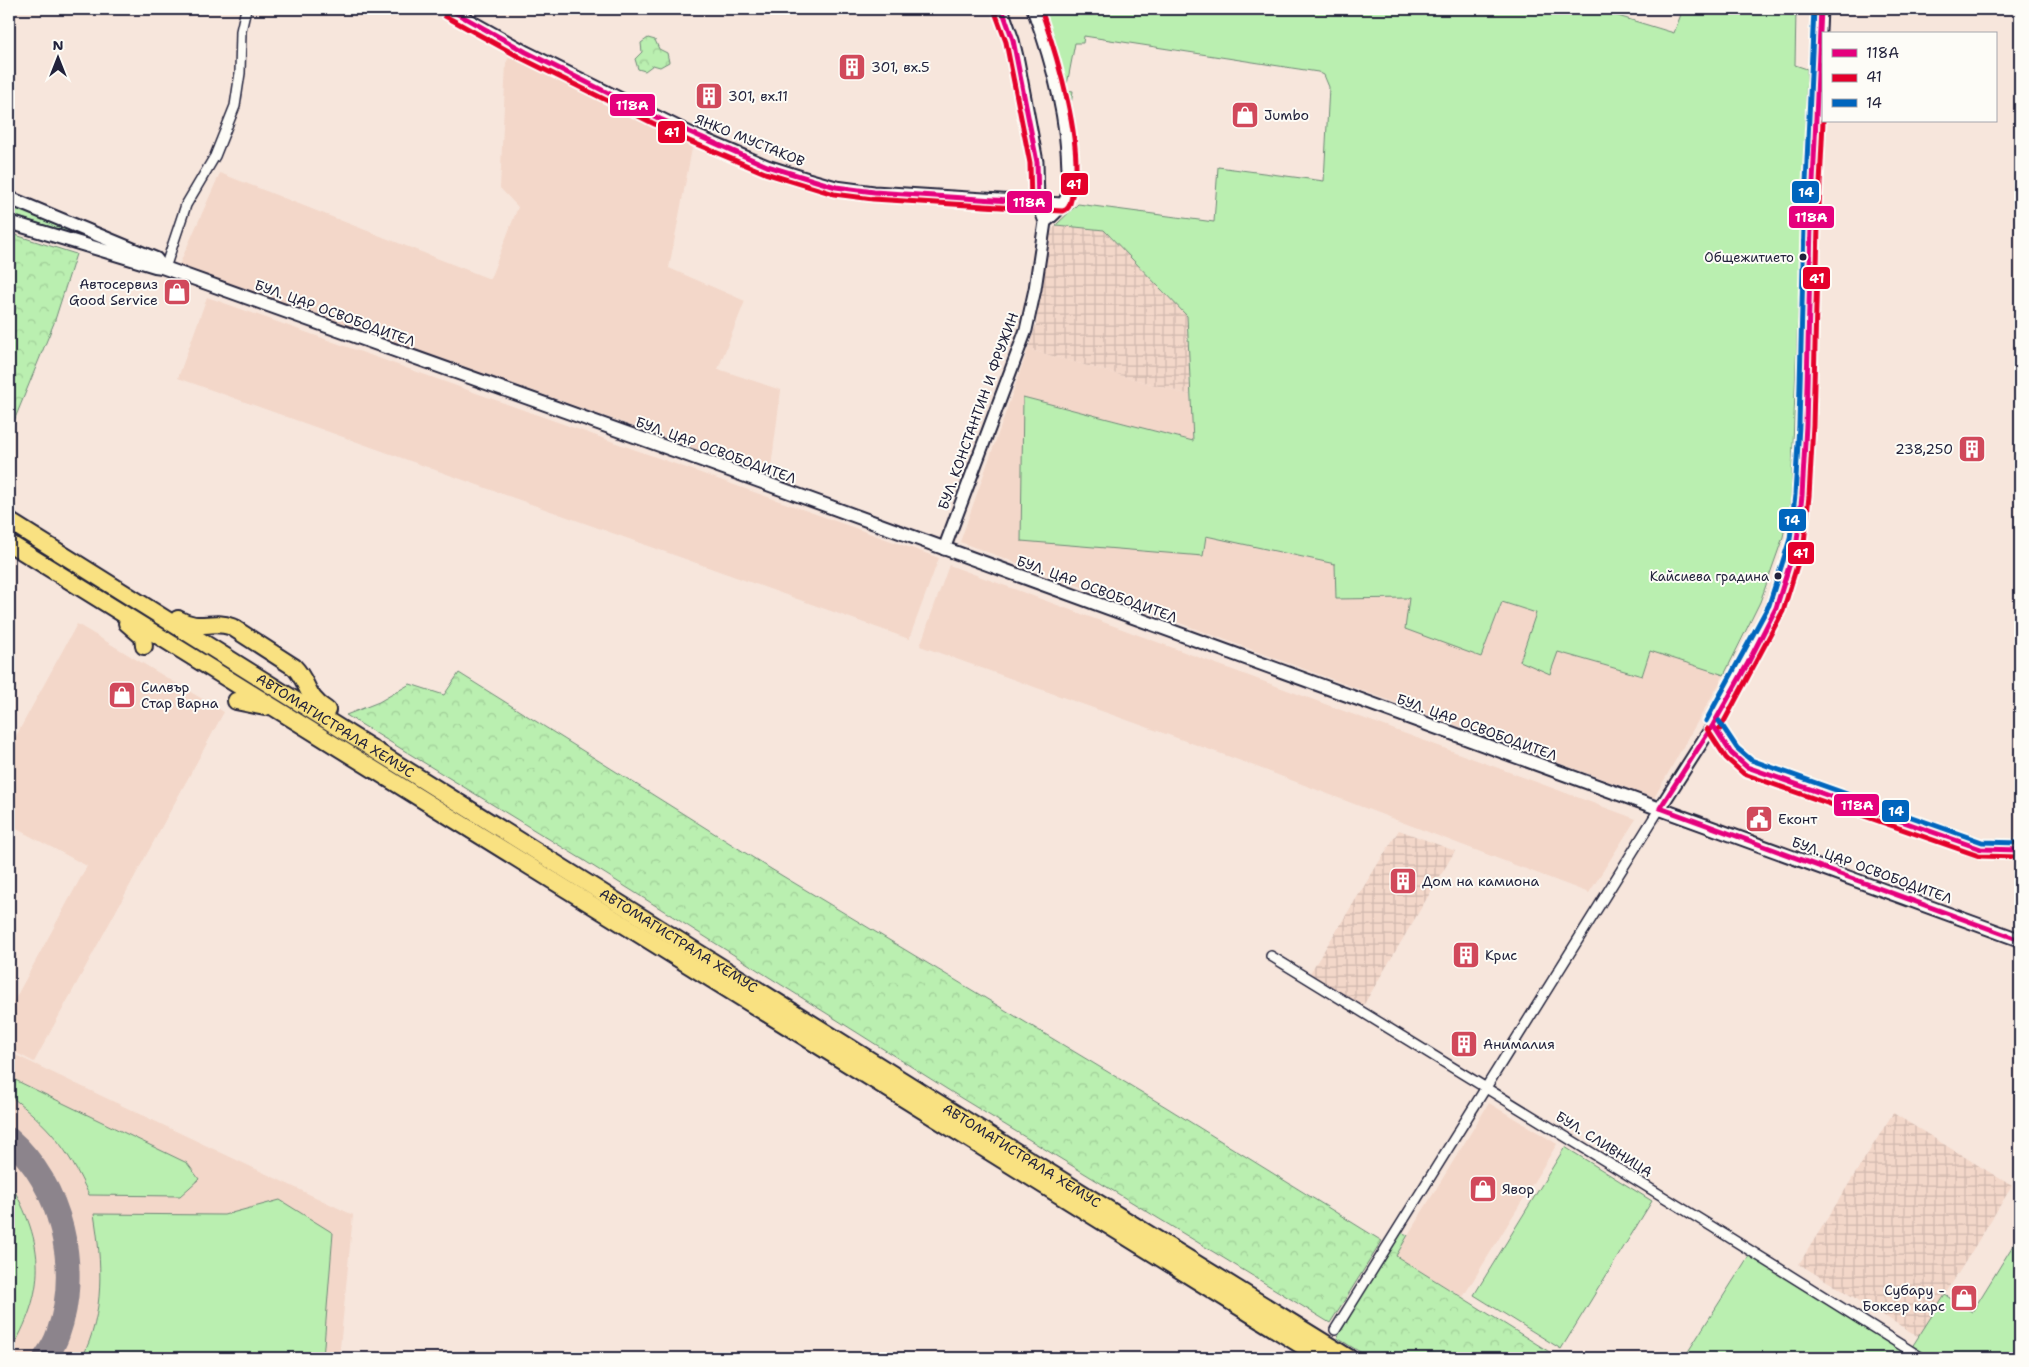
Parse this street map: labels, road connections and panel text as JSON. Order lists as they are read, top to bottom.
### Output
{
  "streets": {
    "highway": ["АВТОМАГИСТРАЛА ХЕМУС"],
    "main road": ["БУЛ. ЦАР ОСВОБОДИТЕЛ"],
    "street": ["ЯНКО МУСТАКОВ", "БУЛ. КОНСТАНТИН И ФРУЖИН", "БУЛ. СЛИВНИЦА"]
  },
  "crossings": [
    ["ЯНКО МУСТАКОВ", "БУЛ. КОНСТАНТИН И ФРУЖИН"],
    ["БУЛ. ЦАР ОСВОБОДИТЕЛ", "БУЛ. КОНСТАНТИН И ФРУЖИН"]
  ],
  "places": {
    "building": [
      "301, вх.5",
      "301, вх.11",
      "238,250",
      "Дом на камиона",
      "Крис",
      "Анималия"
    ],
    "shop": [
      "Jumbo",
      "Автосервиз Good Service",
      "Силвър Стар Варна",
      "Явор",
      "Субару - Боксер карс"
    ],
    "other": ["Общежитието", "Кайсиева градина"],
    "public building": ["Еконт"]
  },
  "lines": ["transit line 118А", "transit line 41", "transit line 14"],
  "legend": ["118А", "41", "14"],
  "north": "top"
}
